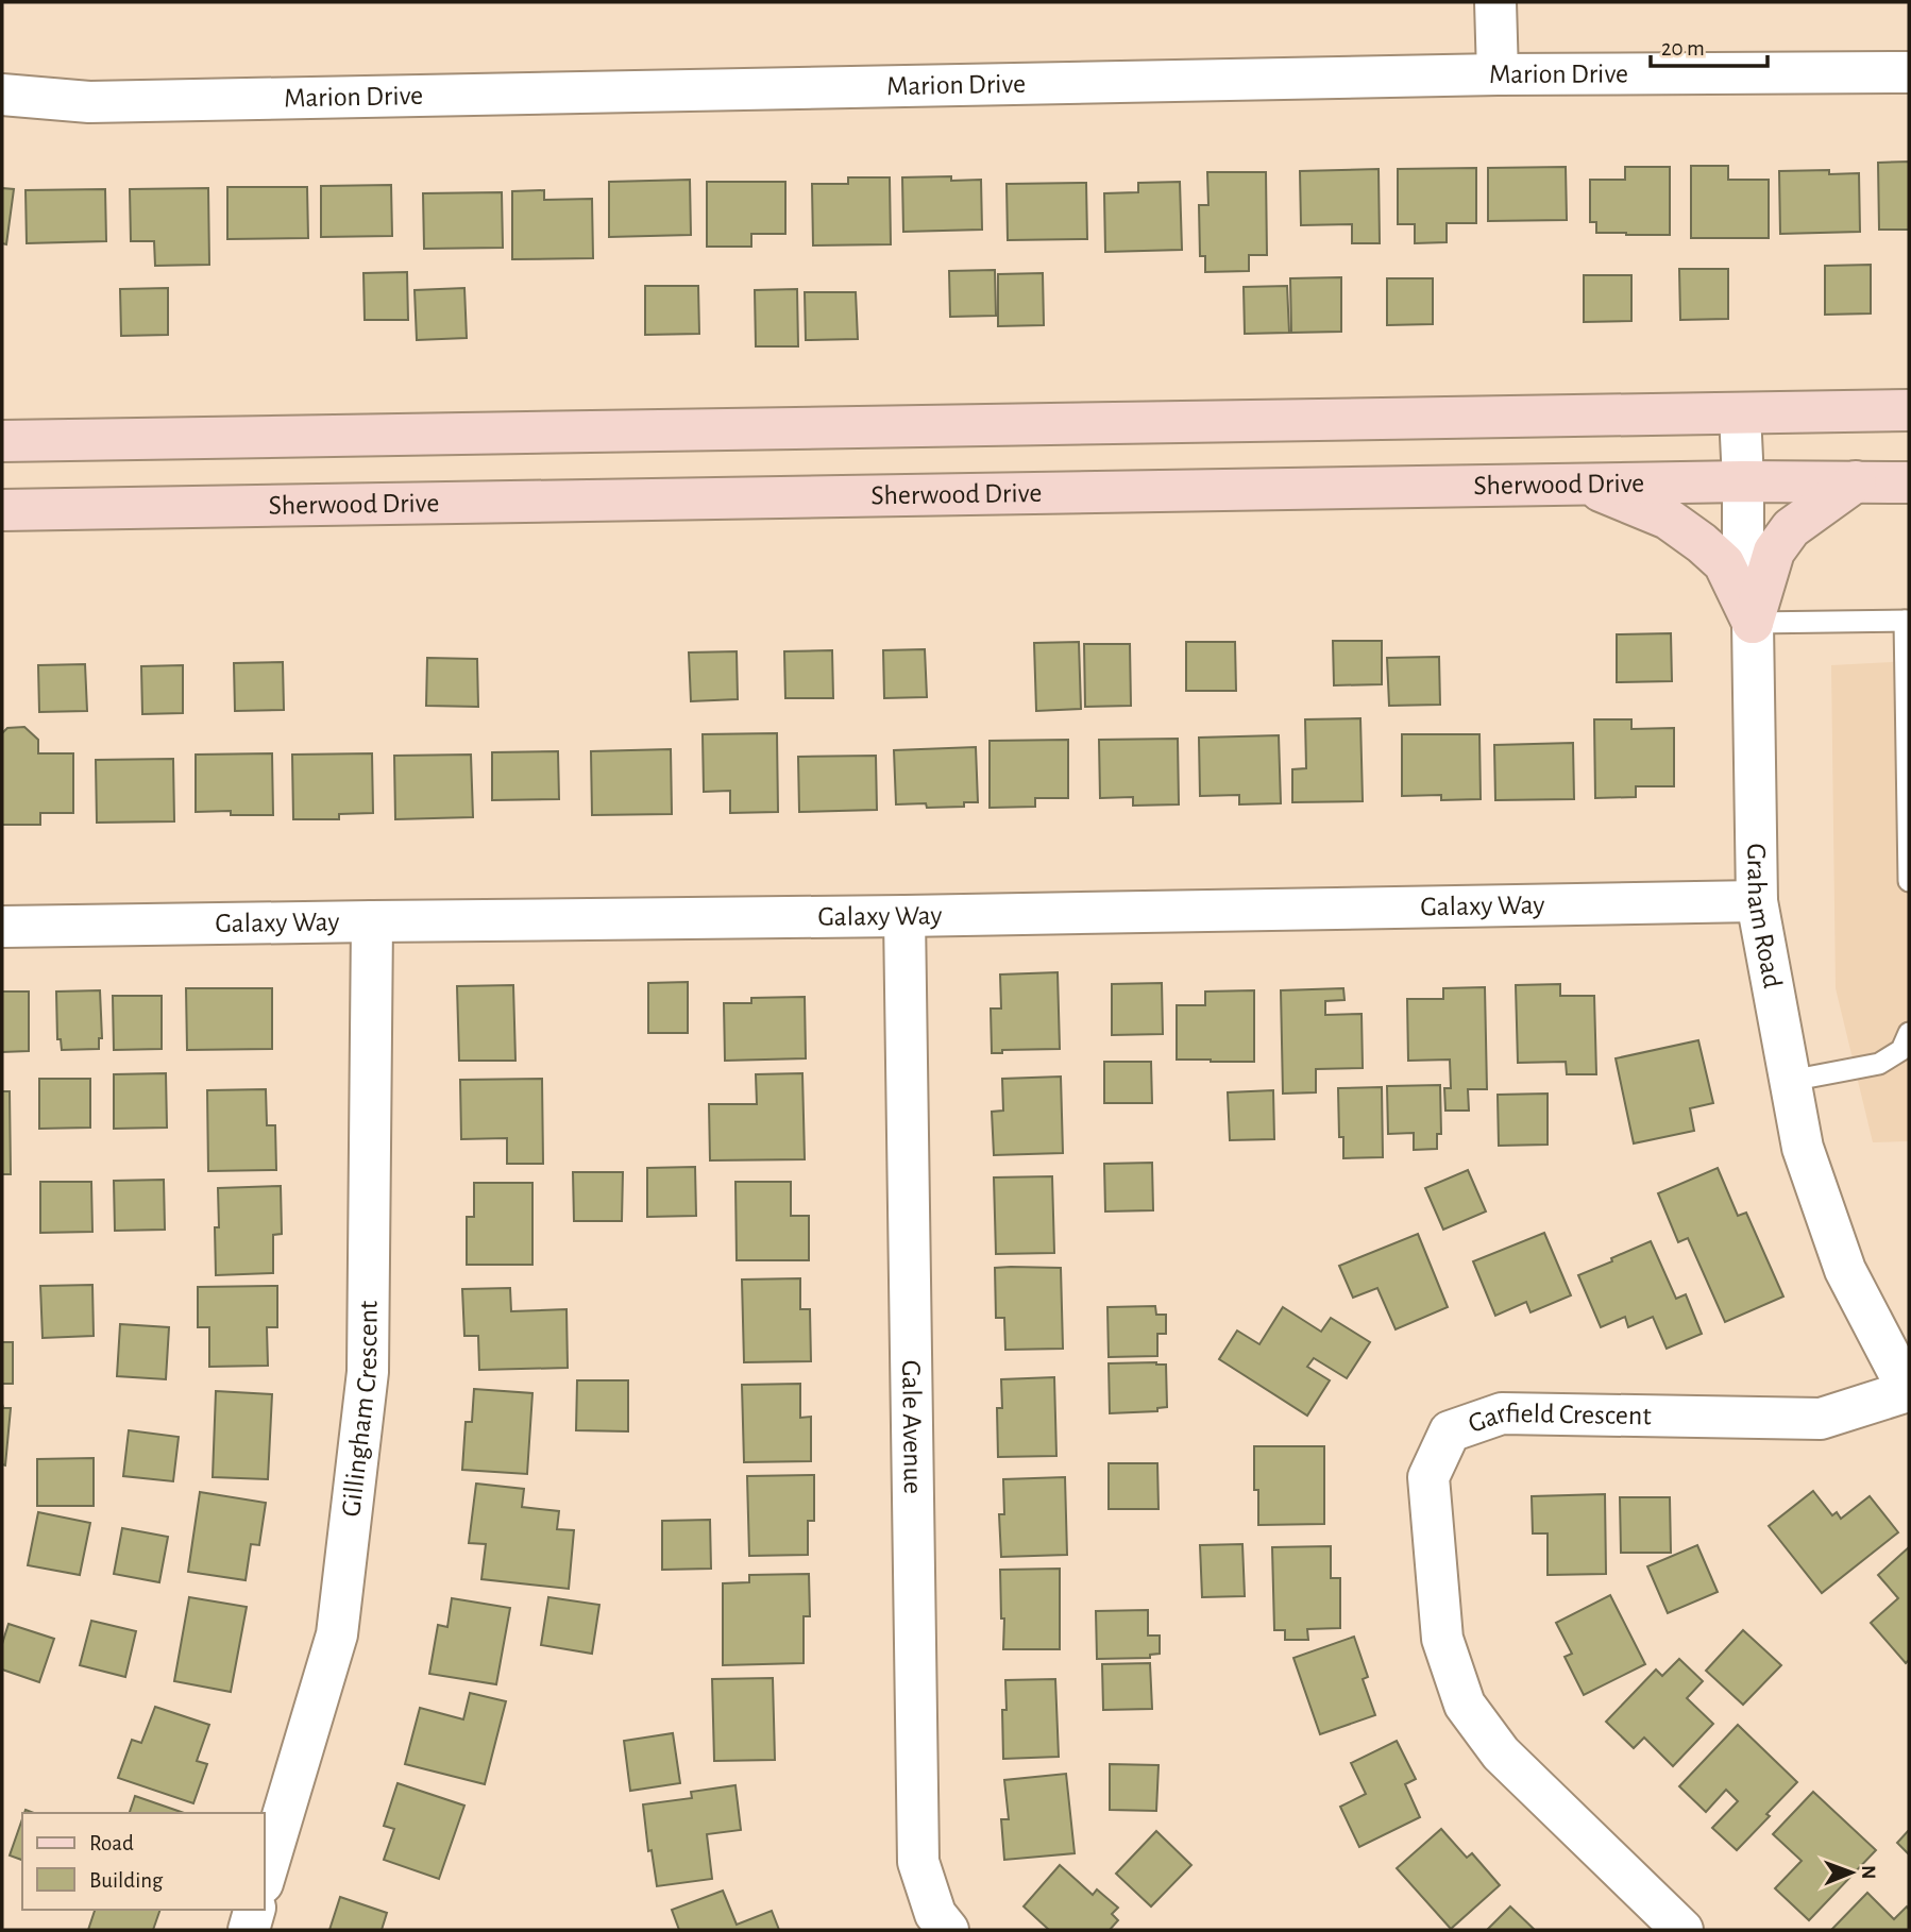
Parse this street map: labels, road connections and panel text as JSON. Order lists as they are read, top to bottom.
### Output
{
  "streets": {
    "main road": ["Sherwood Drive"],
    "street": [
      "Marion Drive",
      "Galaxy Way",
      "Graham Road",
      "Gillingham Crescent",
      "Garfield Crescent",
      "Gale Avenue"
    ]
  },
  "crossings": [
    ["Sherwood Drive", "Graham Road"],
    ["Galaxy Way", "Graham Road"],
    ["Galaxy Way", "Gillingham Crescent"],
    ["Galaxy Way", "Gale Avenue"],
    ["Graham Road", "Garfield Crescent"]
  ],
  "legend": ["Road", "Building"],
  "scale_bar": "20 m",
  "north": "right"
}
